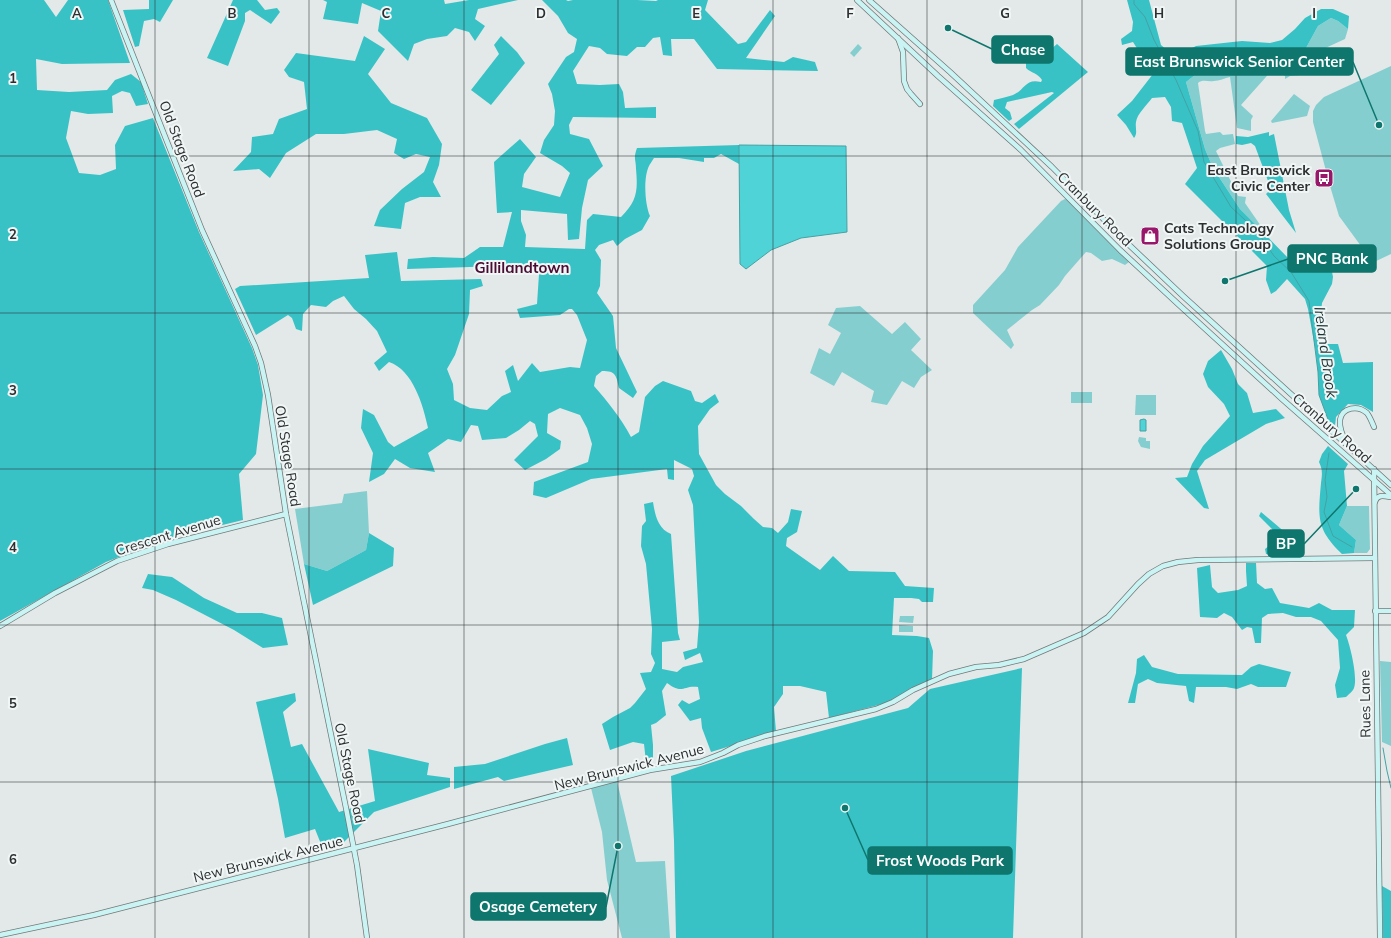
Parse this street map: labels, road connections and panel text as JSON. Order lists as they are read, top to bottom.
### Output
{
  "streets": {
    "main road": [
      "Old Stage Road",
      "Cranbury Road",
      "Crescent Avenue",
      "Rues Lane",
      "New Brunswick Avenue"
    ]
  },
  "crossings": [
    ["Old Stage Road", "Crescent Avenue"],
    ["Old Stage Road", "New Brunswick Avenue"],
    ["Cranbury Road", "Rues Lane"],
    ["Rues Lane", "New Brunswick Avenue"]
  ],
  "districts": ["Gillilandtown"],
  "water": ["Ireland Brook"],
  "places": {
    "other": [
      "Chase",
      "East Brunswick Senior Center",
      "PNC Bank",
      "BP",
      "Frost Woods Park",
      "Osage Cemetery"
    ],
    "bus stop": ["East Brunswick Civic Center"],
    "shop": ["Cats Technology Solutions Group"]
  },
  "grid": {
    "columns": [
      "A",
      "B",
      "C",
      "D",
      "E",
      "F",
      "G",
      "H",
      "I"
    ],
    "rows": [
      "1",
      "2",
      "3",
      "4",
      "5",
      "6"
    ]
  }
}
